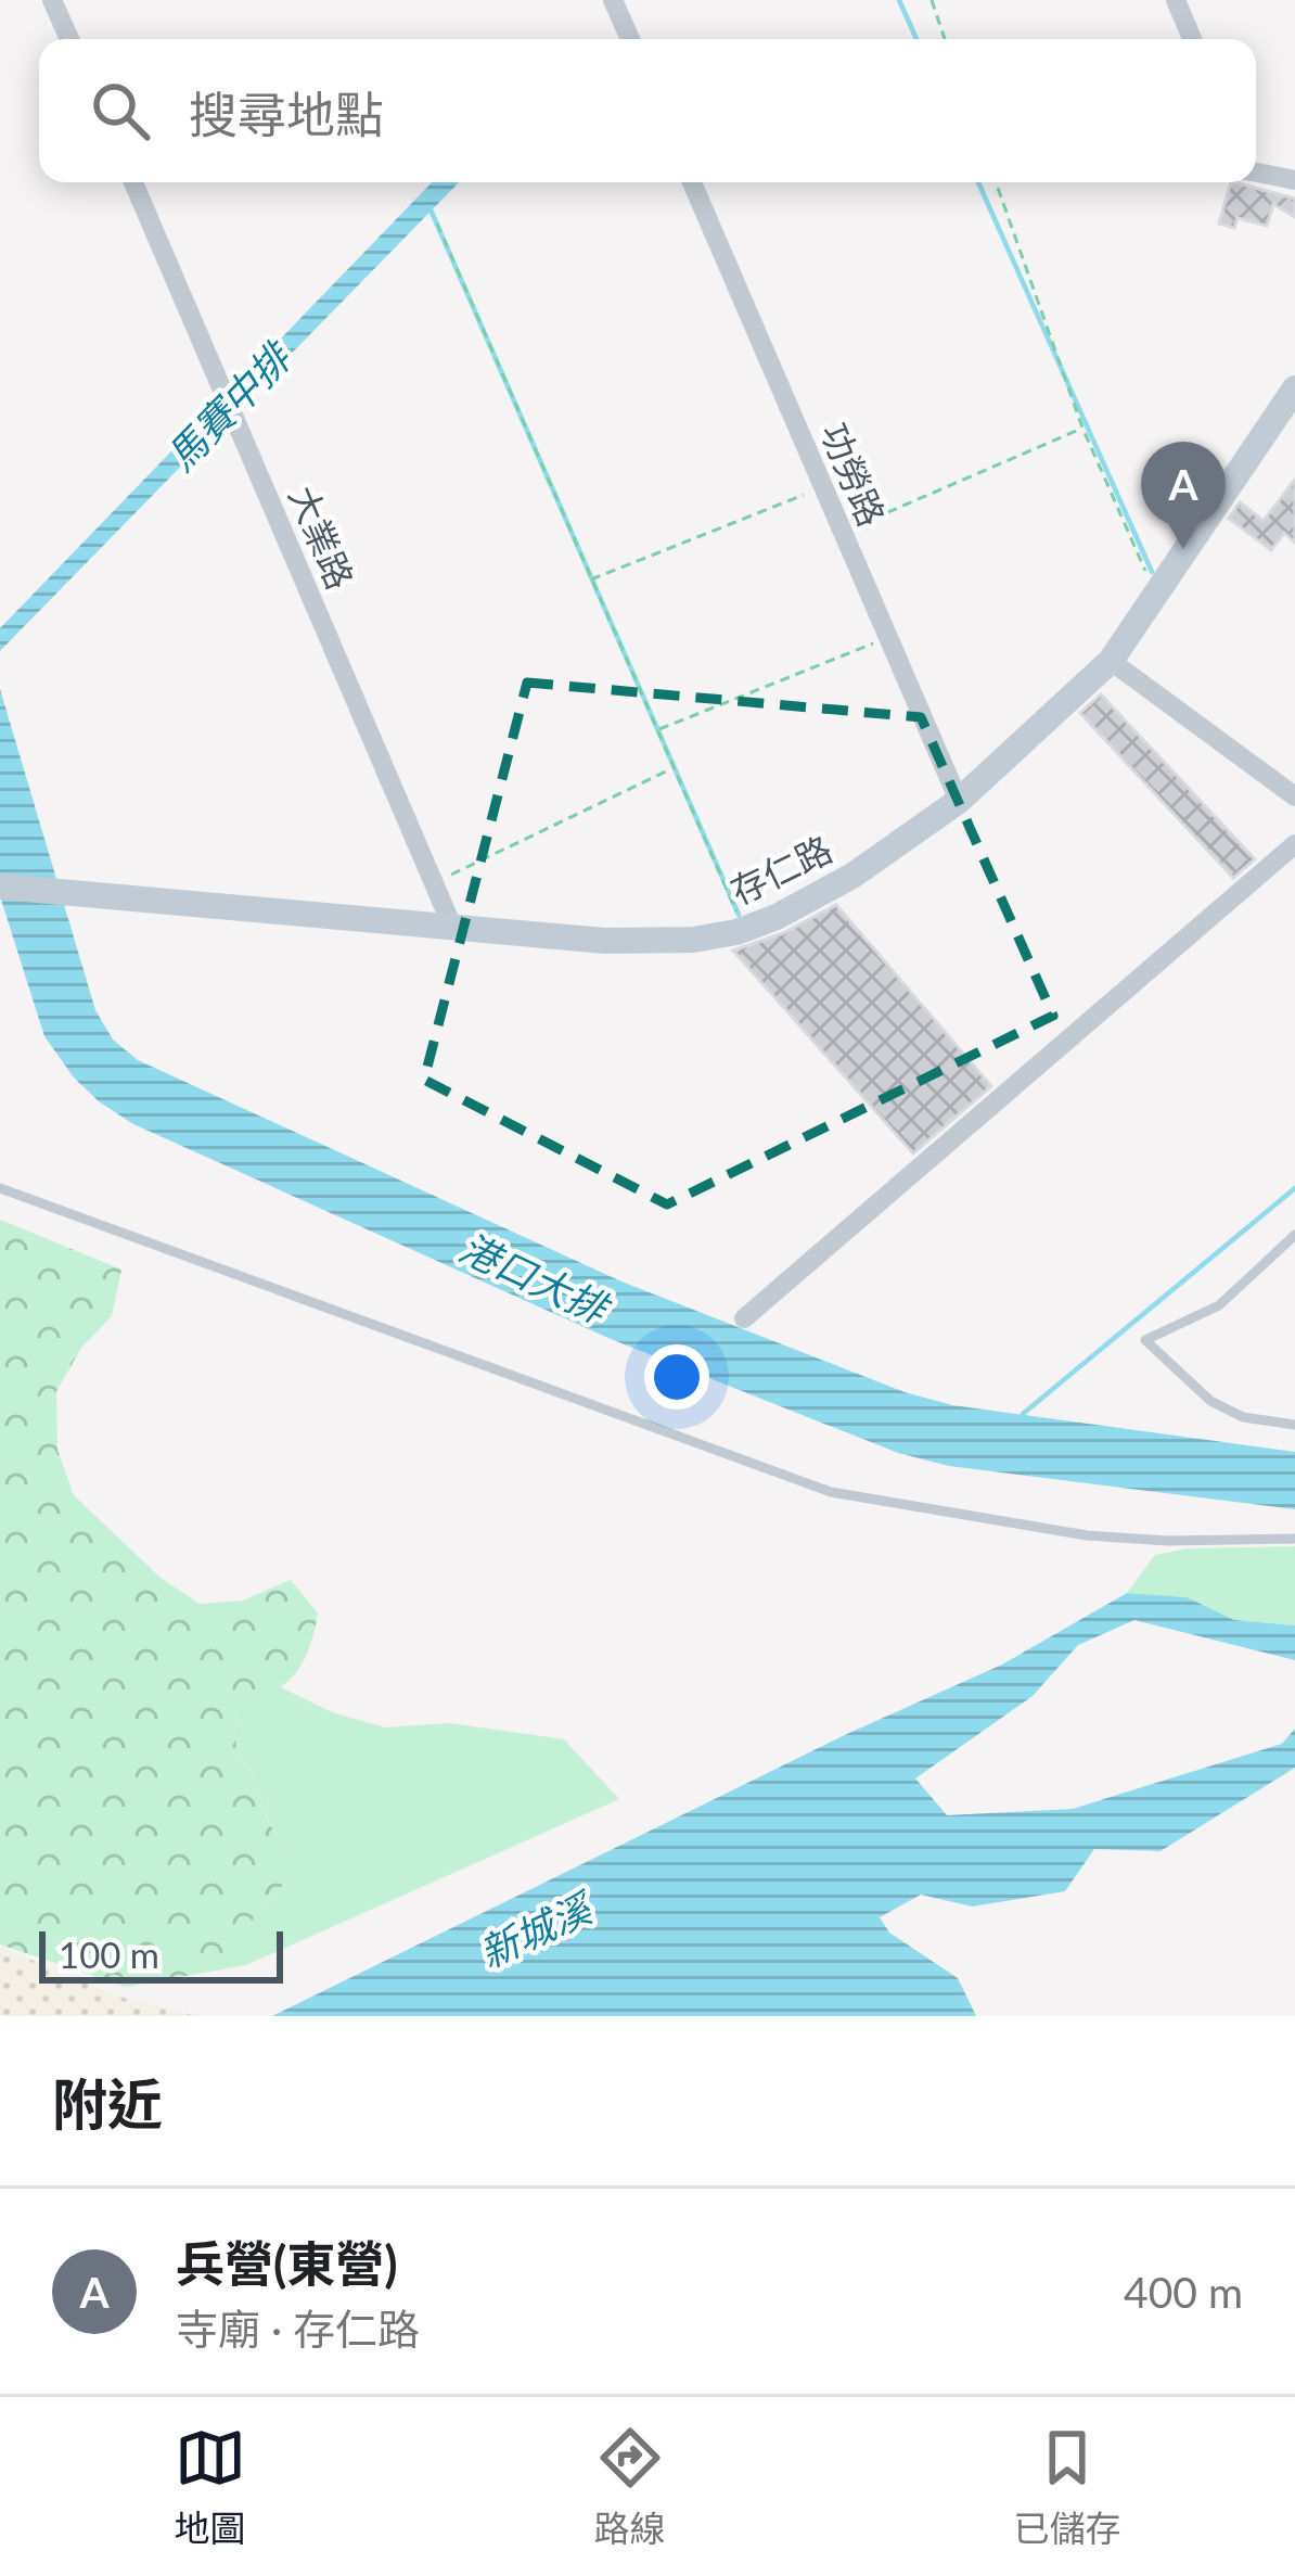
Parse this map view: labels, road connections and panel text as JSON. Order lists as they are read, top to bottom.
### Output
{
  "streets": {
    "street": ["功勞路", "大業路", "存仁路"]
  },
  "crossings": [
    ["功勞路", "存仁路"],
    ["大業路", "存仁路"]
  ],
  "water": ["馬賽中排", "港口大排", "新城溪"],
  "scale_bar": "100 m",
  "page": {
    "search": "搜尋地點",
    "pins": "A",
    "scale": "100 m",
    "heading": "附近",
    "list": [
      {
        "mark": "A",
        "name": "兵營(東營)",
        "note": "寺廟 · 存仁路",
        "value": "400 m"
      }
    ],
    "nav": ["地圖", "路線", "已儲存"]
  }
}
